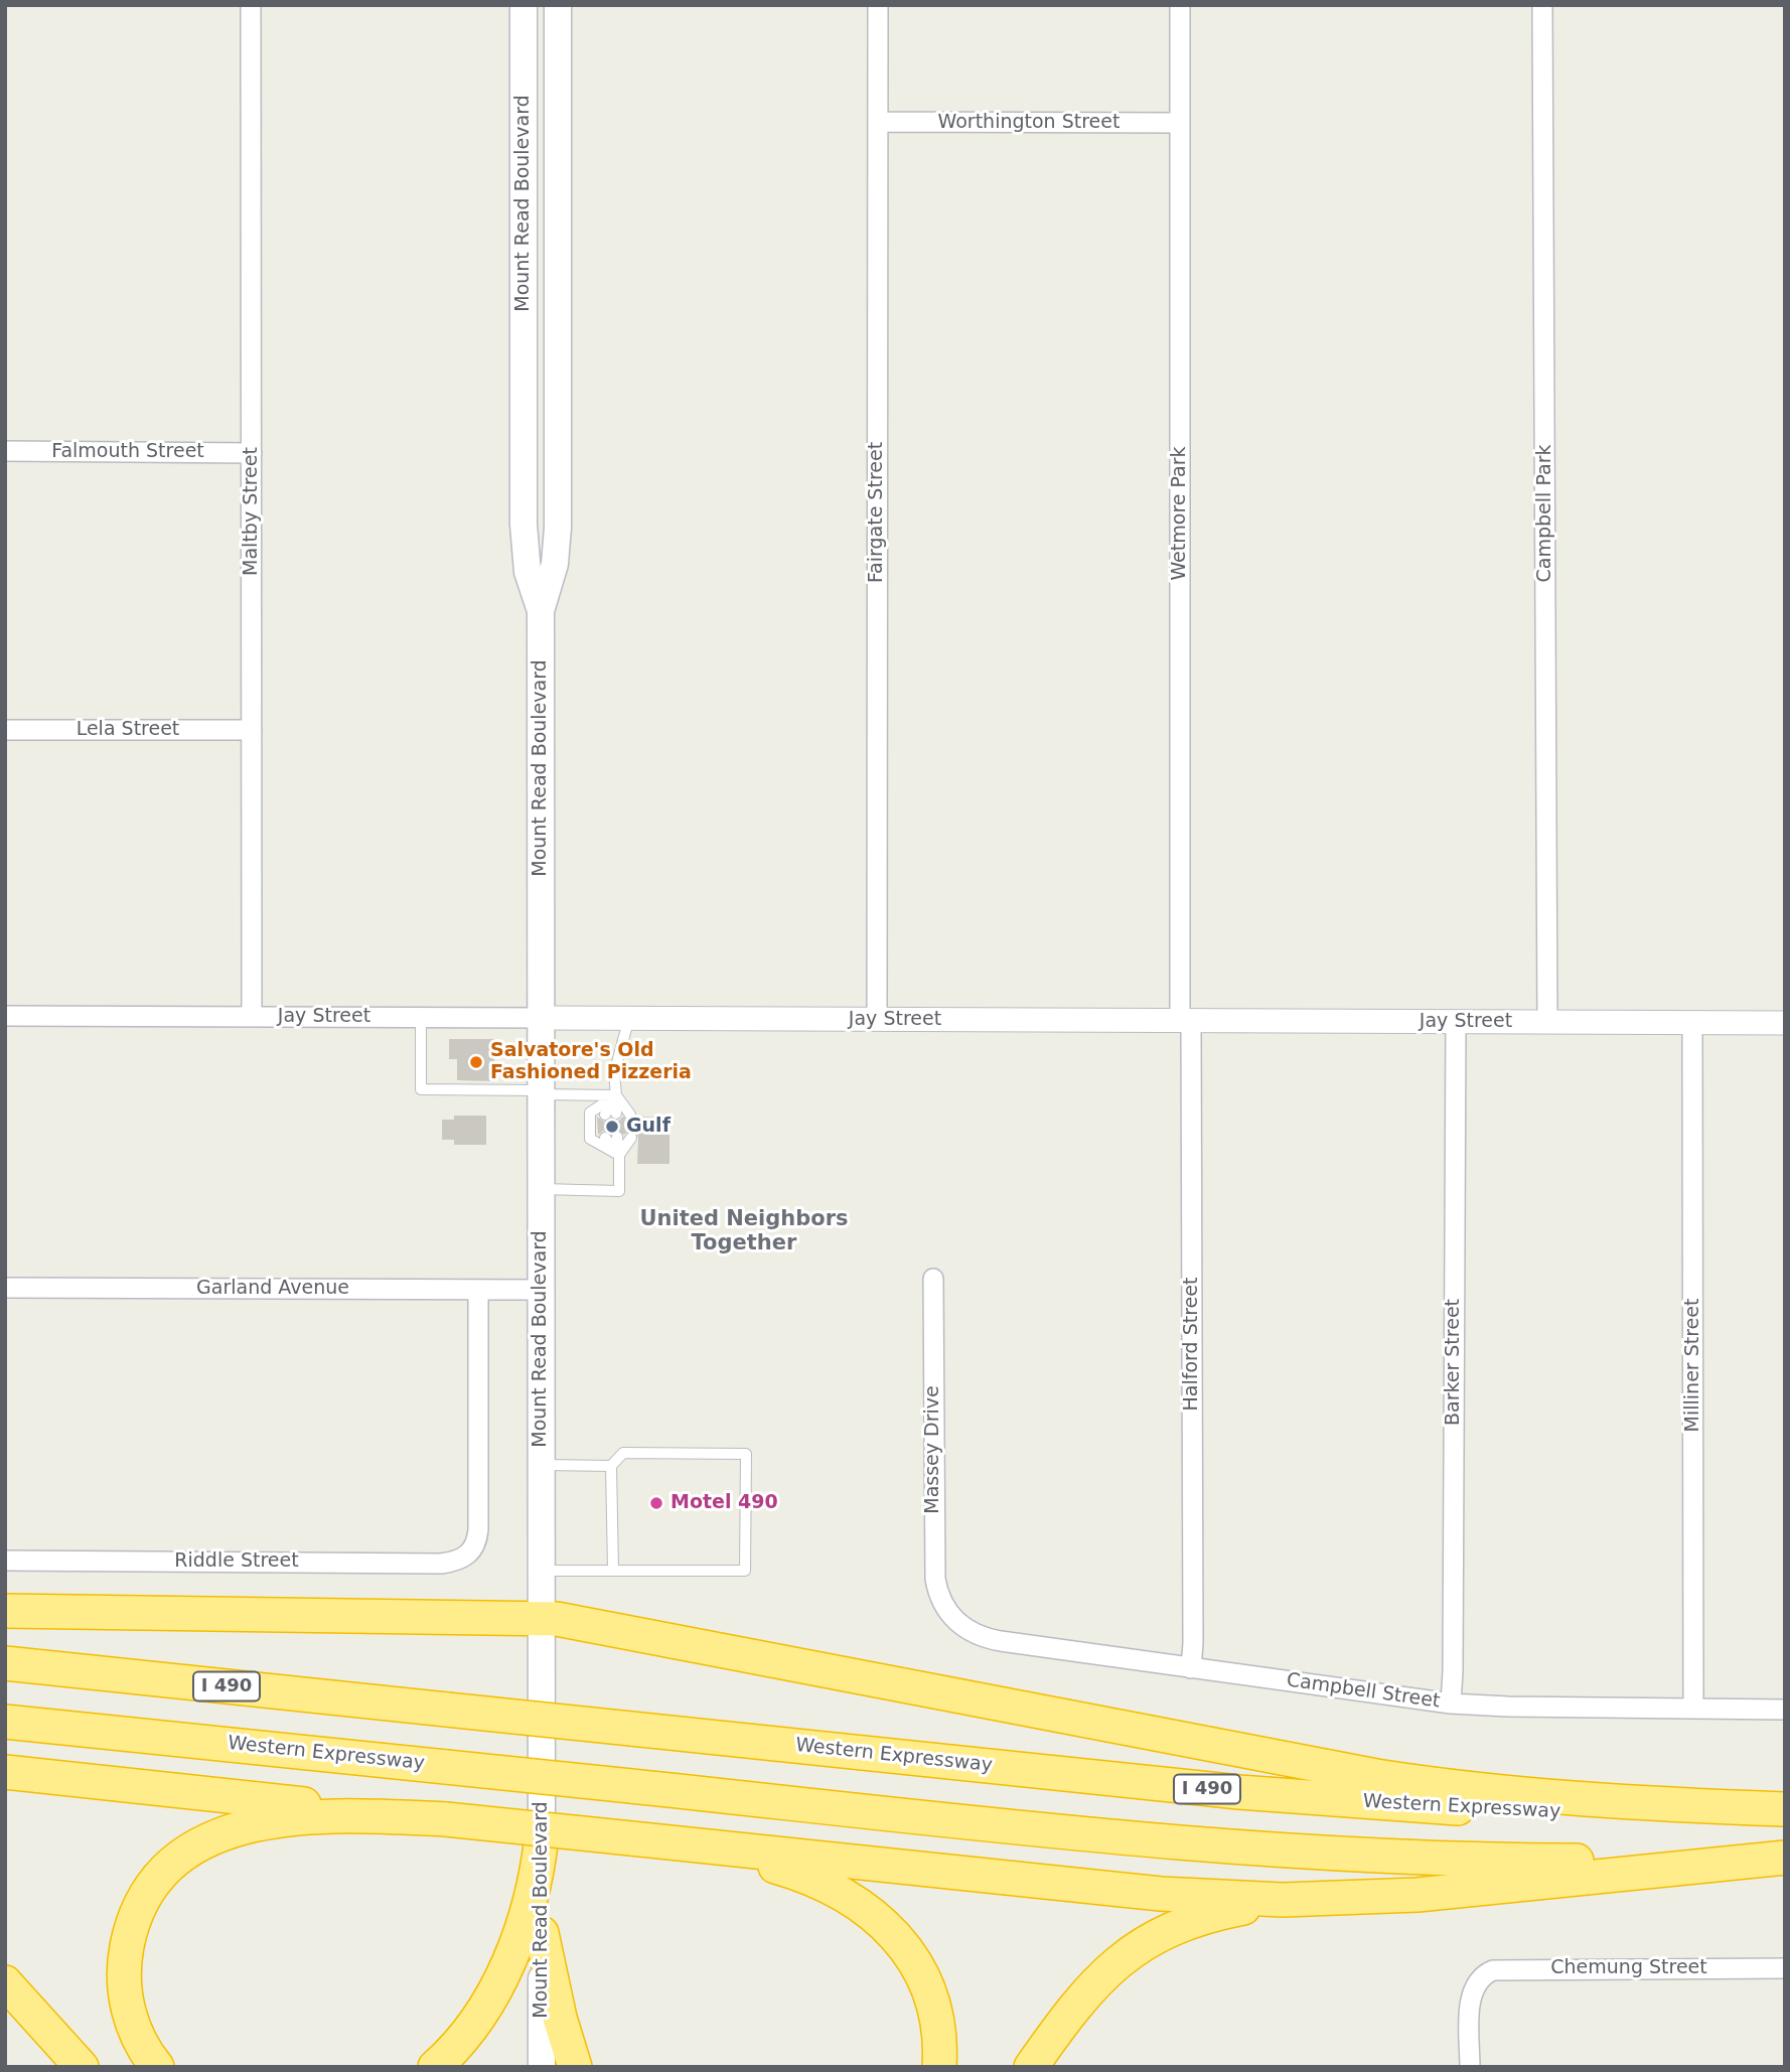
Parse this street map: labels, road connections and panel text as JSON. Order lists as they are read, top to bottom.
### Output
{
  "streets": {
    "highway": ["I 490", "Western Expressway"],
    "main road": ["Mount Read Boulevard"],
    "street": [
      "Worthington Street",
      "Falmouth Street",
      "Maltby Street",
      "Fairgate Street",
      "Wetmore Park",
      "Campbell Park",
      "Lela Street",
      "Jay Street",
      "Garland Avenue",
      "Halford Street",
      "Barker Street",
      "Milliner Street",
      "Massey Drive",
      "Riddle Street",
      "Campbell Street",
      "Chemung Street"
    ]
  },
  "crossings": [
    ["Worthington Street", "Fairgate Street"],
    ["Worthington Street", "Wetmore Park"],
    ["Mount Read Boulevard", "Jay Street"],
    ["Mount Read Boulevard", "Garland Avenue"],
    ["Falmouth Street", "Maltby Street"],
    ["Maltby Street", "Lela Street"],
    ["Maltby Street", "Jay Street"],
    ["Fairgate Street", "Jay Street"],
    ["Wetmore Park", "Jay Street"],
    ["Wetmore Park", "Halford Street"],
    ["Campbell Park", "Jay Street"],
    ["Jay Street", "Halford Street"],
    ["Jay Street", "Barker Street"],
    ["Jay Street", "Milliner Street"],
    ["Garland Avenue", "Riddle Street"],
    ["Halford Street", "Campbell Street"],
    ["Barker Street", "Campbell Street"],
    ["Milliner Street", "Campbell Street"],
    ["Massey Drive", "Campbell Street"]
  ],
  "districts": ["United Neighbors Together"],
  "places": ["Salvatore's Old Fashioned Pizzeria", "Gulf", "Motel 490"]
}
